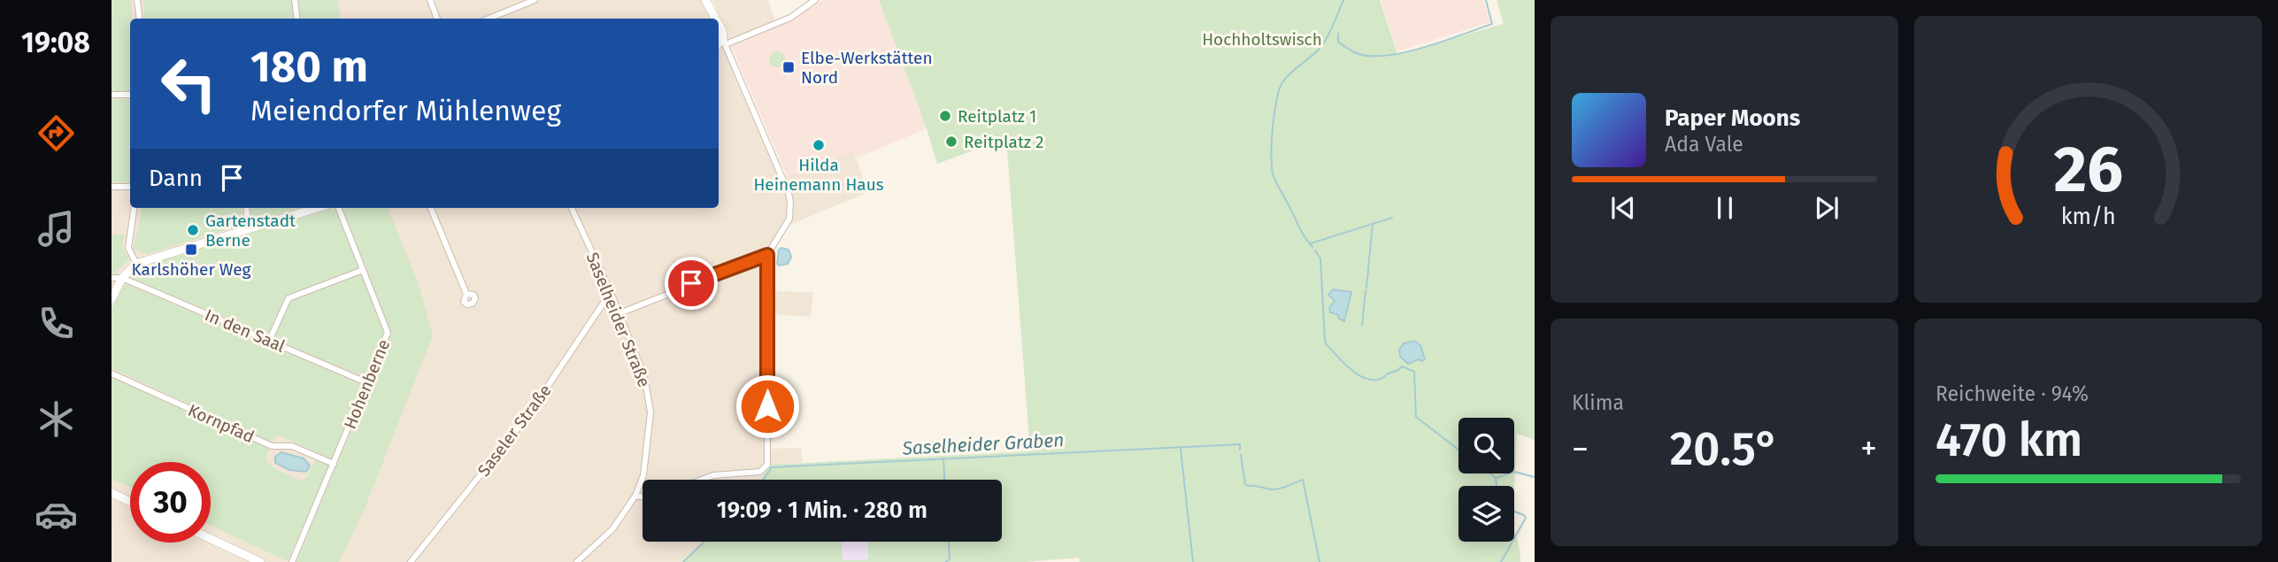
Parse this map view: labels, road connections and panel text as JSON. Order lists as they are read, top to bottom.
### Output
{
  "streets": {
    "street": [
      "Saselheider Straße",
      "In den Saal",
      "Hohenberne",
      "Kornpfad",
      "Saseler Straße"
    ]
  },
  "crossings": [
    ["Saselheider Straße", "Saseler Straße"],
    ["In den Saal", "Hohenberne"],
    ["Hohenberne", "Kornpfad"]
  ],
  "water": ["Saselheider Graben"],
  "parks": ["Hochholtswisch"],
  "places": {
    "transit": ["Elbe-Werkstätten Nord", "Karlshöher Weg"],
    "other": [
      "Reitplatz 1",
      "Reitplatz 2",
      "Hilda Heinemann Haus",
      "Gartenstadt Berne"
    ]
  },
  "page": {
    "tabs": "19:08",
    "turn": ["180 m", "Meiendorfer Mühlenweg"],
    "song": ["Paper Moons", "Ada Vale"],
    "then": "Dann",
    "tile": [
      "Klima",
      ["Reichweite · 94%", "470 km"]
    ],
    "heat": ["−", "20.5°", "+"],
    "limit": "30",
    "trip": "19:09 · 1 Min. · 280 m",
    "gauge": ["26", "km/h"]
  }
}
